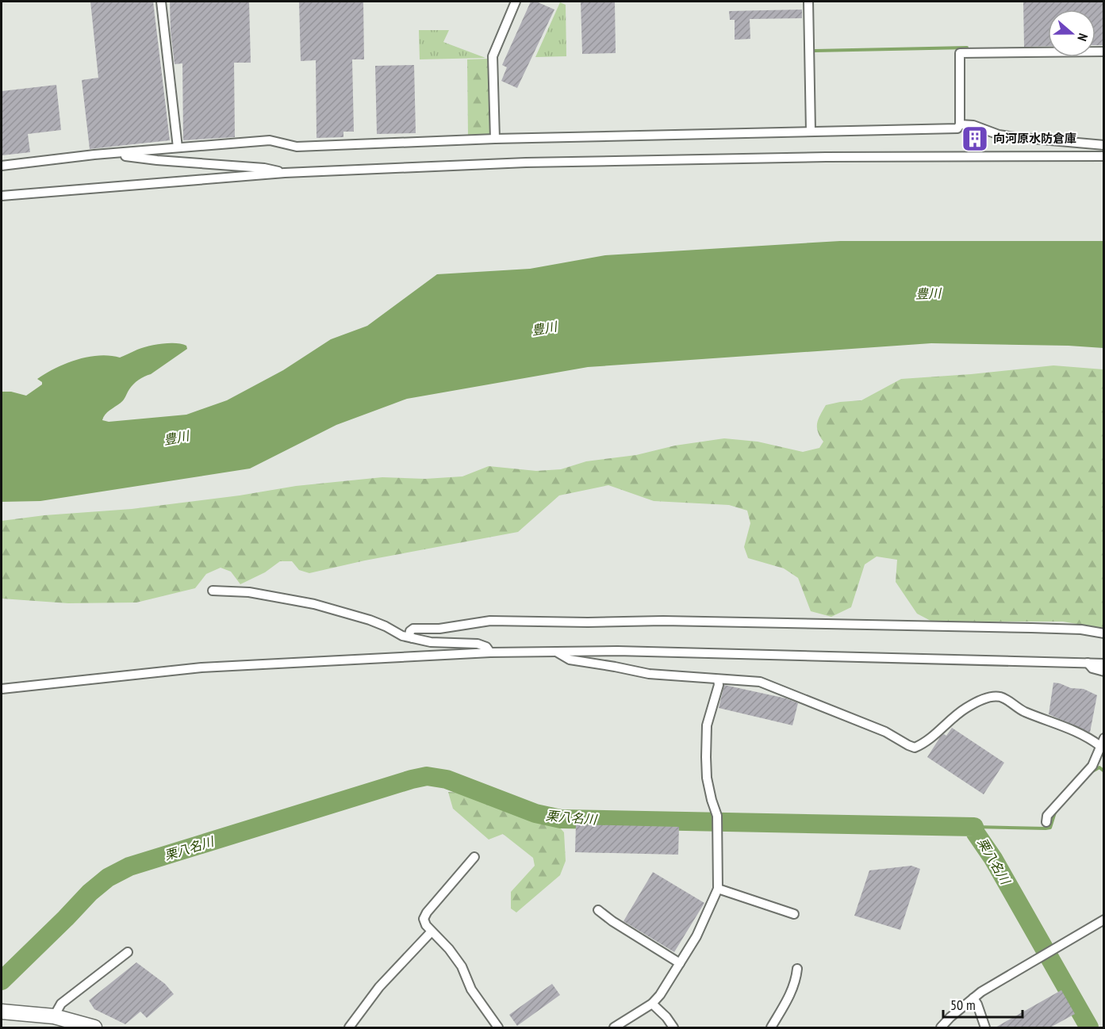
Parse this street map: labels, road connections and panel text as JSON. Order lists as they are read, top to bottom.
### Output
{
  "water": ["豊川", "栗八名川"],
  "places": {
    "building": ["向河原水防倉庫"]
  },
  "scale_bar": "50 m",
  "north": "right"
}
